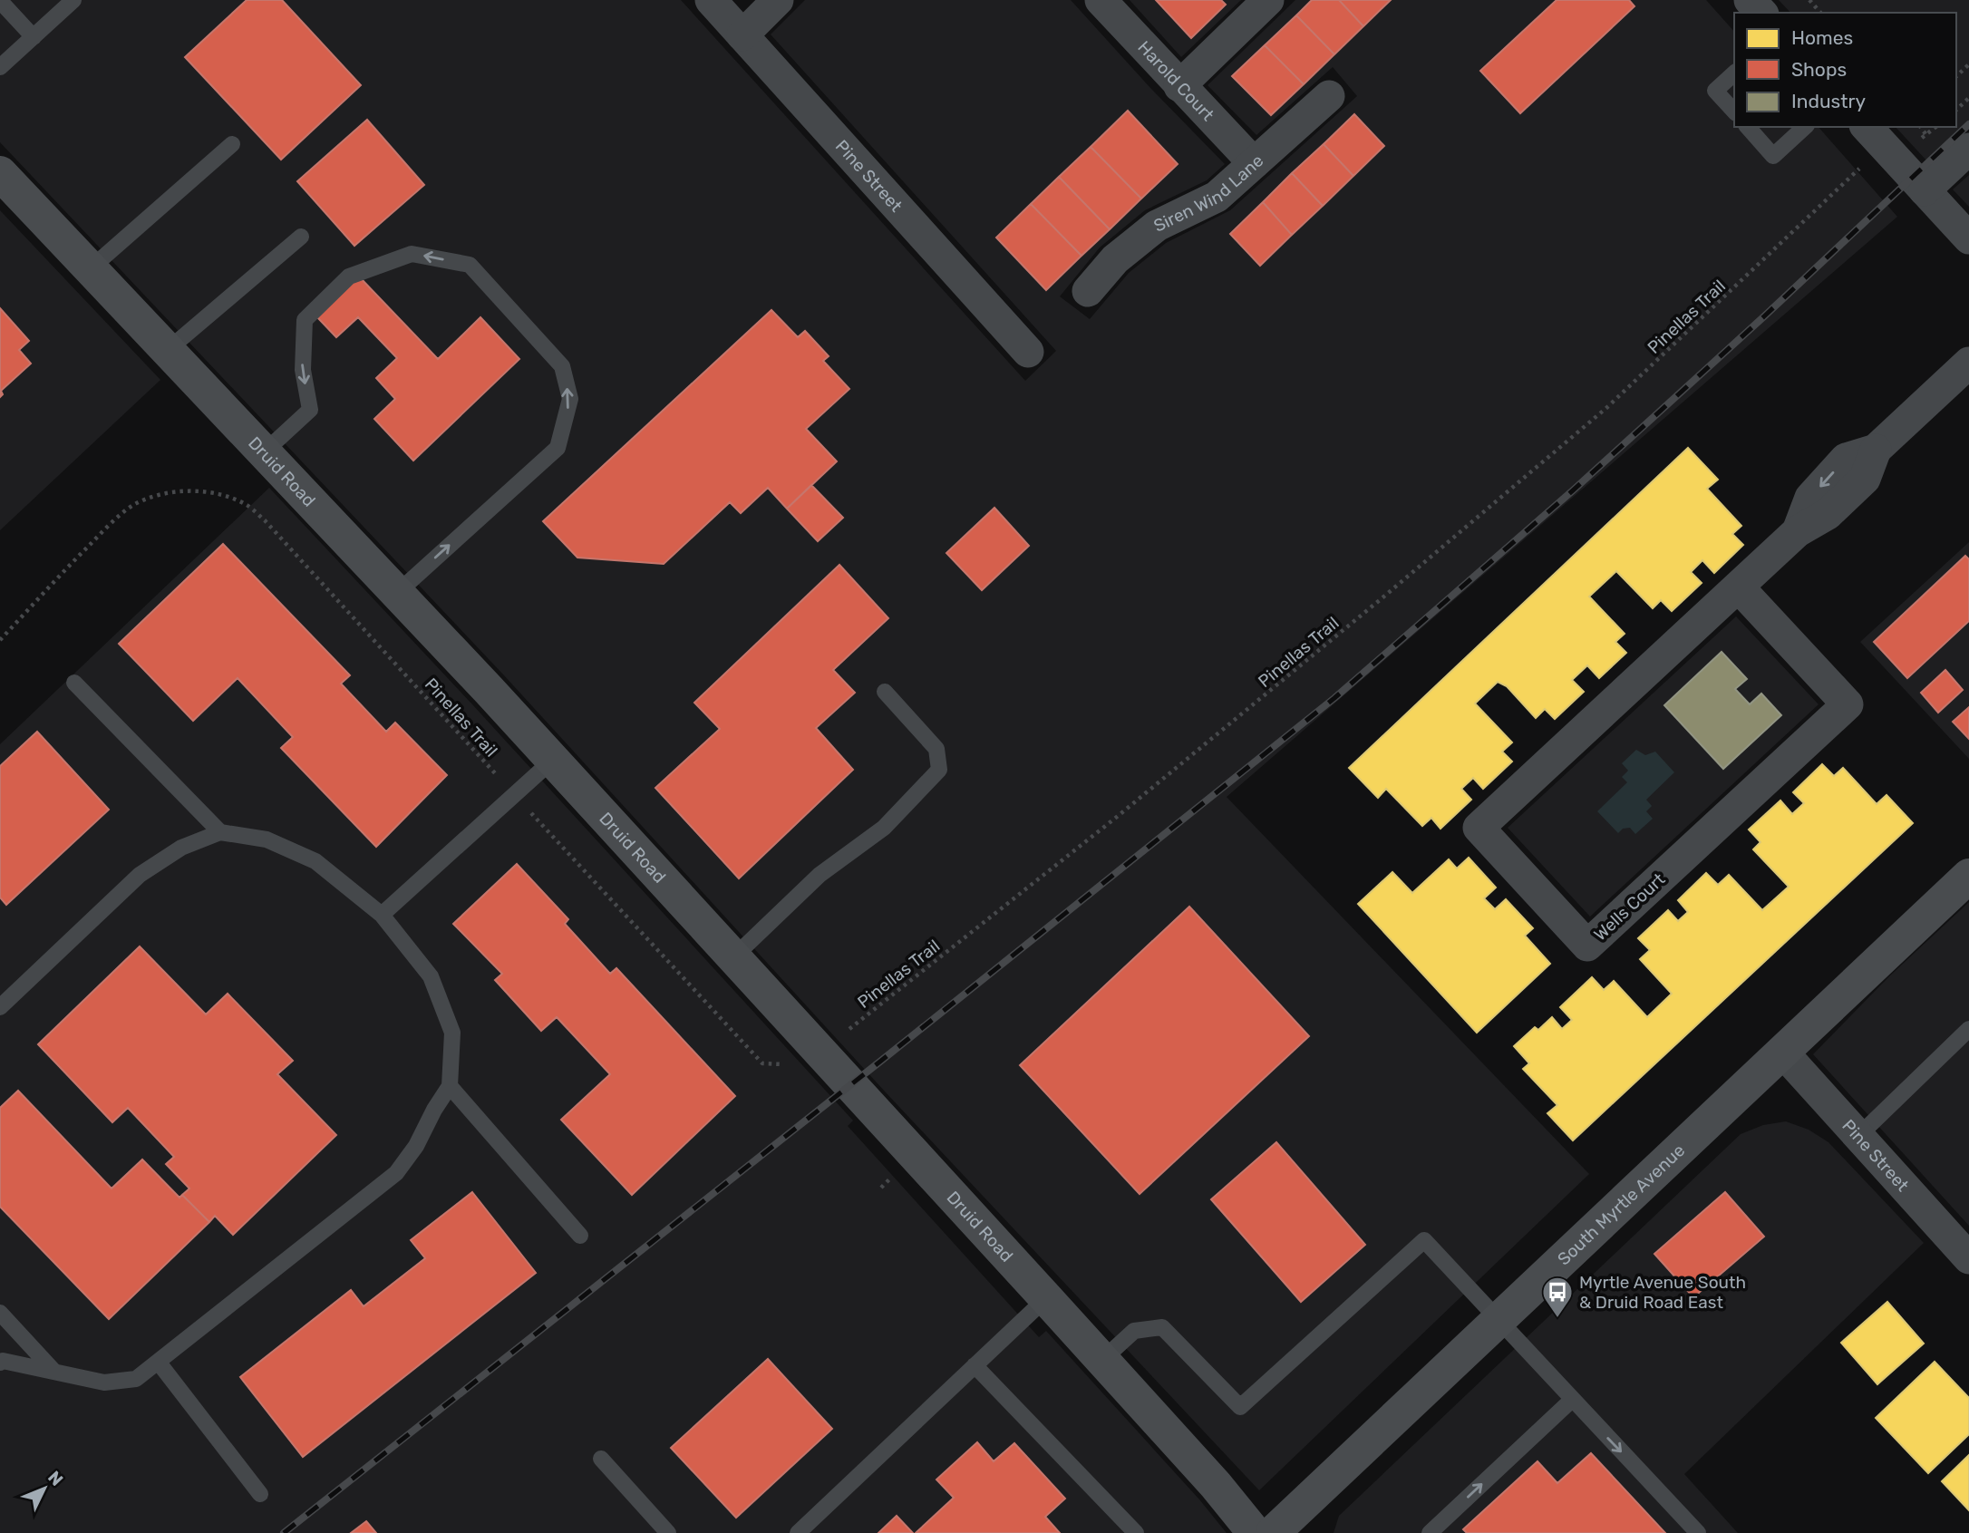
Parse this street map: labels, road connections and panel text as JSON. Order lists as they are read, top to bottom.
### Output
{
  "streets": {
    "street": [
      "Harold Court",
      "Pine Street",
      "Siren Wind Lane",
      "Druid Road",
      "Wells Court",
      "South Myrtle Avenue"
    ],
    "path": ["Pinellas Trail"]
  },
  "crossings": [
    ["Harold Court", "Siren Wind Lane"],
    ["Pine Street", "South Myrtle Avenue"],
    ["Pinellas Trail", "Druid Road"]
  ],
  "places": {
    "bus stop": ["Myrtle Avenue South & Druid Road East"]
  },
  "legend": ["Homes", "Shops", "Industry"],
  "north": "top right"
}
